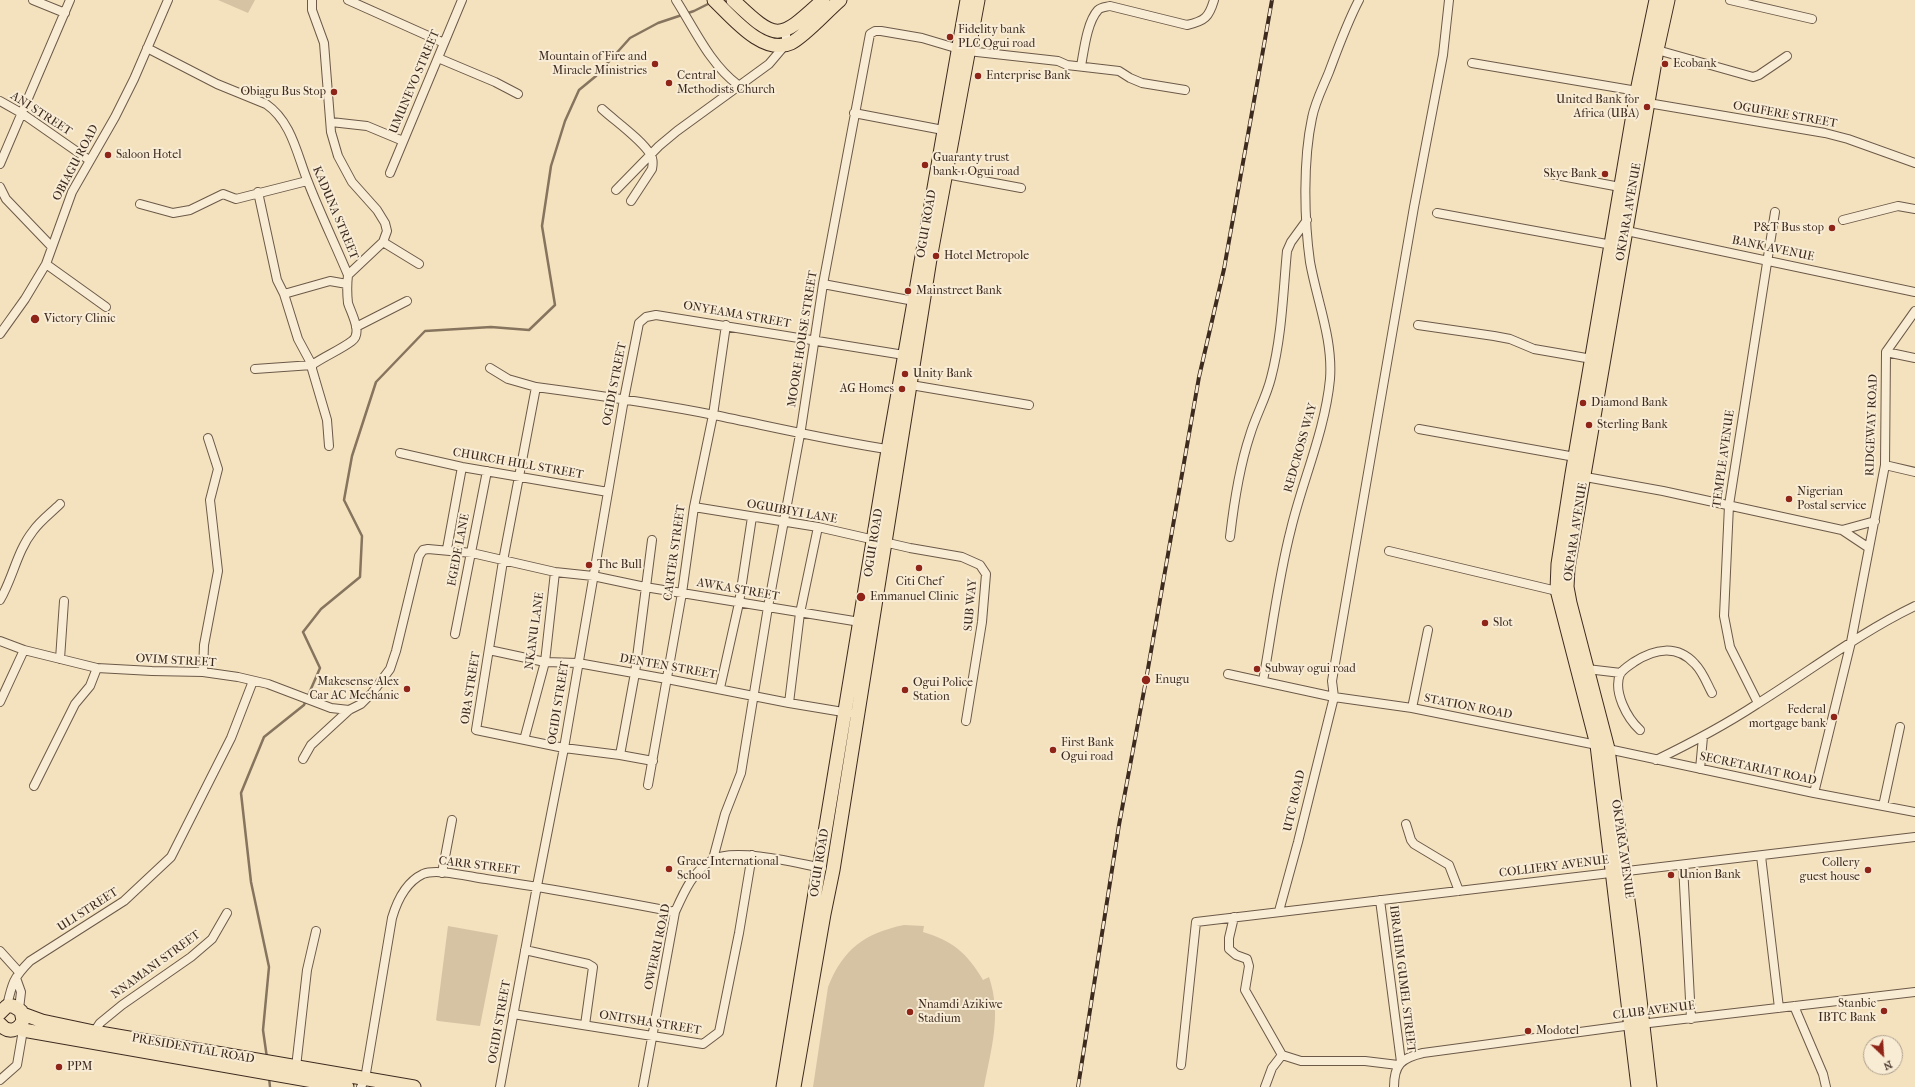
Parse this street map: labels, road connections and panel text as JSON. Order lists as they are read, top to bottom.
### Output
{
  "streets": {
    "main road": ["OKPARA AVENUE", "OGUI ROAD", "PRESIDENTIAL ROAD"],
    "street": [
      "UMUNEVO STREET",
      "ANI STREET",
      "OGUFERE STREET",
      "OBIAGU ROAD",
      "KADUNA STREET",
      "BANK AVENUE",
      "ONYEAMA STREET",
      "MOORE HOUSE STREET",
      "OGIDI STREET",
      "RIDGEWAY ROAD",
      "REDCROSS WAY",
      "TEMPLE AVENUE",
      "CHURCH HILL STREET",
      "OGUIBIYI LANE",
      "EGEDE LANE",
      "CARTER STREET",
      "AWKA STREET",
      "SUB WAY",
      "NKANU LANE",
      "OVIM STREET",
      "DENTEN STREET",
      "OBA STREET",
      "STATION ROAD",
      "SECRETARIAT ROAD",
      "UTC ROAD",
      "CARR STREET",
      "COLLIERY AVENUE",
      "ULI STREET",
      "OWERRI ROAD",
      "NNAMANI STREET",
      "IBRAHIM GUMEL STREET",
      "CLUB AVENUE",
      "ONITSHA STREET"
    ]
  },
  "crossings": [
    ["ANI STREET", "OBIAGU ROAD"],
    ["OGUFERE STREET", "OKPARA AVENUE"],
    ["OBIAGU ROAD", "KADUNA STREET"],
    ["OKPARA AVENUE", "BANK AVENUE"],
    ["OKPARA AVENUE", "STATION ROAD"],
    ["OKPARA AVENUE", "SECRETARIAT ROAD"],
    ["OKPARA AVENUE", "COLLIERY AVENUE"],
    ["OKPARA AVENUE", "CLUB AVENUE"],
    ["OGUI ROAD", "ONYEAMA STREET"],
    ["OGUI ROAD", "MOORE HOUSE STREET"],
    ["OGUI ROAD", "OGUIBIYI LANE"],
    ["OGUI ROAD", "AWKA STREET"],
    ["OGUI ROAD", "SUB WAY"],
    ["OGUI ROAD", "DENTEN STREET"],
    ["BANK AVENUE", "TEMPLE AVENUE"],
    ["ONYEAMA STREET", "MOORE HOUSE STREET"],
    ["ONYEAMA STREET", "OGIDI STREET"],
    ["ONYEAMA STREET", "CARTER STREET"],
    ["MOORE HOUSE STREET", "OGUIBIYI LANE"],
    ["MOORE HOUSE STREET", "AWKA STREET"],
    ["MOORE HOUSE STREET", "DENTEN STREET"],
    ["OGIDI STREET", "CHURCH HILL STREET"],
    ["OGIDI STREET", "AWKA STREET"],
    ["OGIDI STREET", "DENTEN STREET"],
    ["OGIDI STREET", "OBA STREET"],
    ["OGIDI STREET", "CARR STREET"],
    ["OGIDI STREET", "ONITSHA STREET"],
    ["RIDGEWAY ROAD", "SECRETARIAT ROAD"],
    ["REDCROSS WAY", "STATION ROAD"],
    ["TEMPLE AVENUE", "SECRETARIAT ROAD"],
    ["CHURCH HILL STREET", "EGEDE LANE"],
    ["CHURCH HILL STREET", "OBA STREET"],
    ["OGUIBIYI LANE", "CARTER STREET"],
    ["OGUIBIYI LANE", "SUB WAY"],
    ["EGEDE LANE", "AWKA STREET"],
    ["CARTER STREET", "AWKA STREET"],
    ["CARTER STREET", "DENTEN STREET"],
    ["CARTER STREET", "OBA STREET"],
    ["AWKA STREET", "NKANU LANE"],
    ["AWKA STREET", "OVIM STREET"],
    ["AWKA STREET", "OBA STREET"],
    ["NKANU LANE", "DENTEN STREET"],
    ["NKANU LANE", "OBA STREET"],
    ["OVIM STREET", "ULI STREET"],
    ["DENTEN STREET", "OBA STREET"],
    ["STATION ROAD", "SECRETARIAT ROAD"],
    ["STATION ROAD", "UTC ROAD"],
    ["UTC ROAD", "COLLIERY AVENUE"],
    ["CARR STREET", "OWERRI ROAD"],
    ["CARR STREET", "PRESIDENTIAL ROAD"],
    ["COLLIERY AVENUE", "IBRAHIM GUMEL STREET"],
    ["OWERRI ROAD", "ONITSHA STREET"],
    ["NNAMANI STREET", "PRESIDENTIAL ROAD"],
    ["IBRAHIM GUMEL STREET", "CLUB AVENUE"]
  ],
  "places": [
    "Fidelity bank PLC Ogui road",
    "Mountain of Fire and Miracle Ministries",
    "Ecobank",
    "Enterprise Bank",
    "Central Methodists Church",
    "Obiagu Bus Stop",
    "United Bank for Africa (UBA)",
    "Saloon Hotel",
    "Guaranty trust bank 1 Ogui road",
    "Skye Bank",
    "P&T Bus stop",
    "Hotel Metropole",
    "Mainstreet Bank",
    "Victory Clinic",
    "Unity Bank",
    "AG Homes",
    "Diamond Bank",
    "Sterling Bank",
    "Nigerian Postal service",
    "The Bull",
    "Citi Chef",
    "Emmanuel Clinic",
    "Slot",
    "Subway ogui road",
    "Enugu",
    "Makesense Alex Car AC Mechanic",
    "Ogui Police Station",
    "Federal mortgage bank",
    "First Bank Ogui road",
    "Grace International School",
    "Collery guest house",
    "Union Bank",
    "Stanbic IBTC Bank",
    "Nnamdi Azikiwe Stadium",
    "Modotel",
    "PPM"
  ],
  "north": "bottom right"
}
